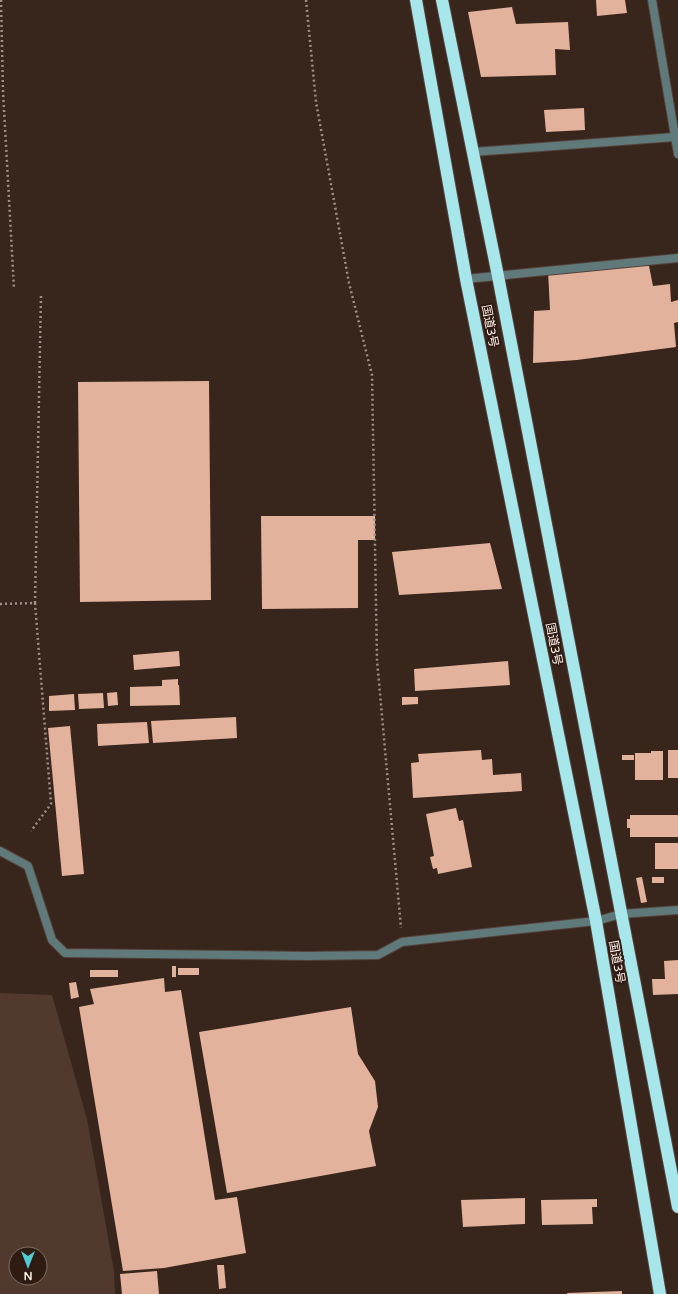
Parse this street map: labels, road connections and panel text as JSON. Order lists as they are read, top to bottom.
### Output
{
  "streets": {
    "highway": ["国道3号"]
  },
  "north": "bottom"
}
